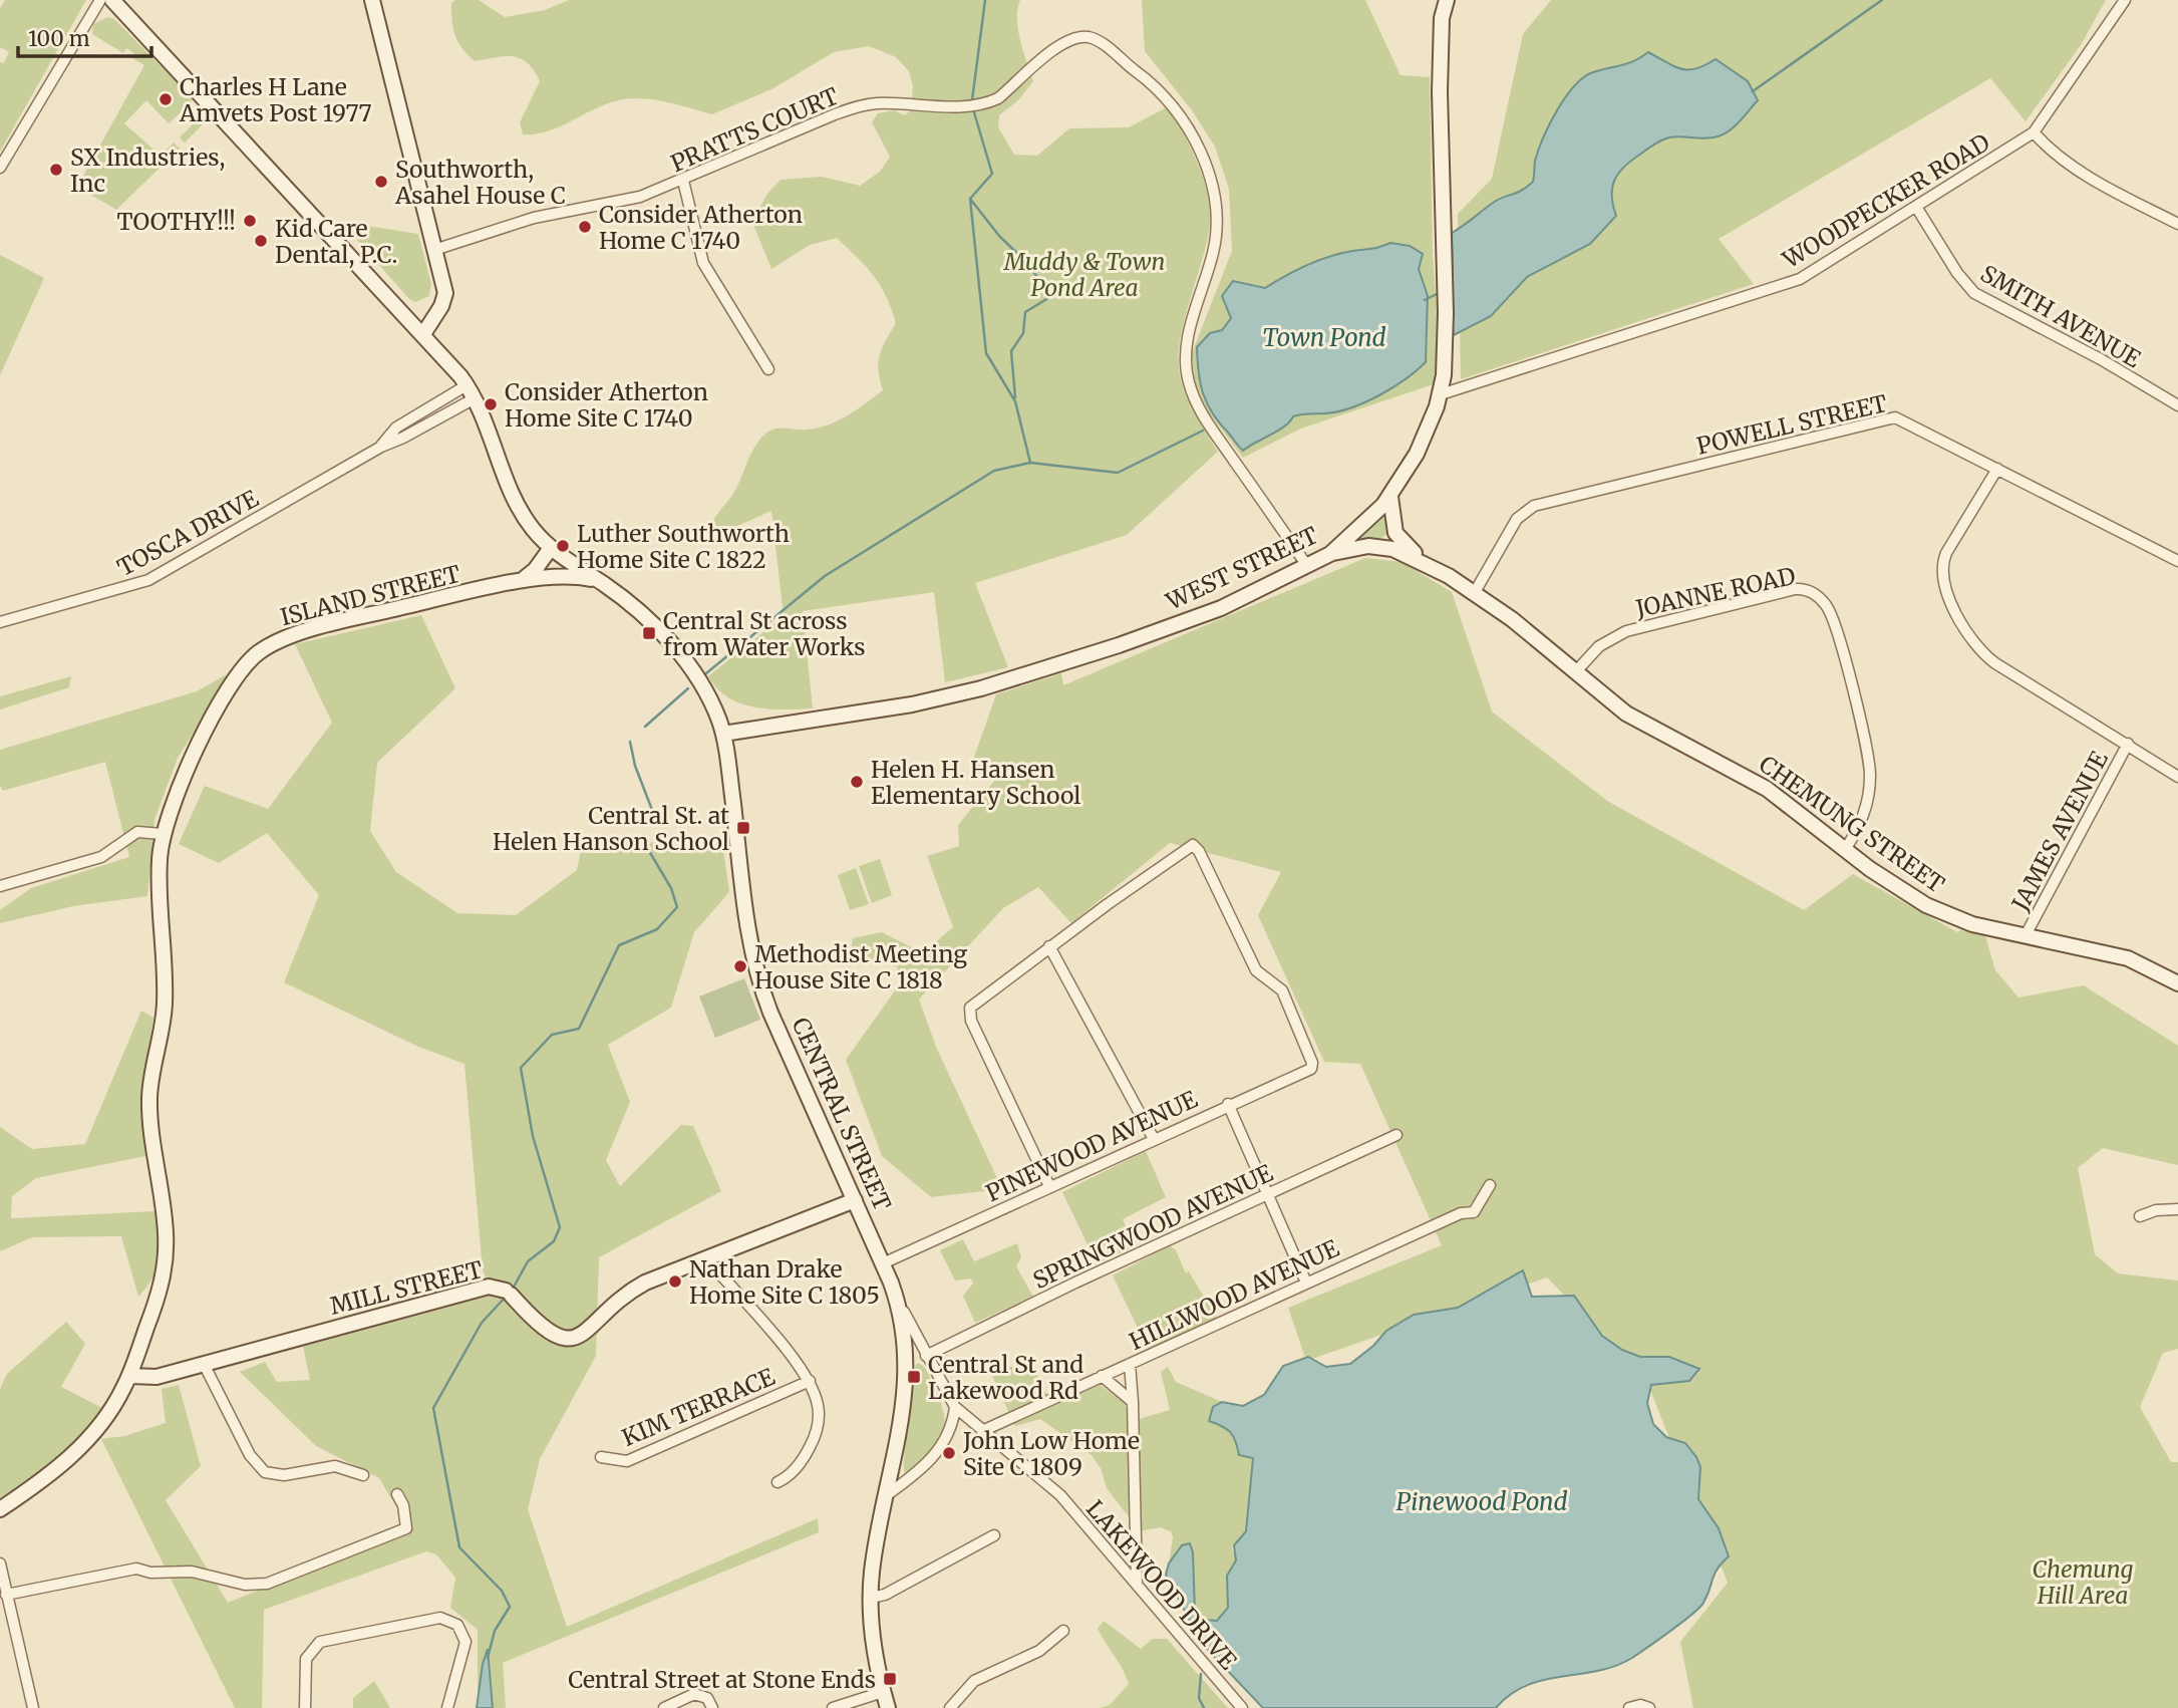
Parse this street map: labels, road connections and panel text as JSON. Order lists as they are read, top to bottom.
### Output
{
  "streets": {
    "street": [
      "PRATTS COURT",
      "WOODPECKER ROAD",
      "SMITH AVENUE",
      "POWELL STREET",
      "TOSCA DRIVE",
      "WEST STREET",
      "JOANNE ROAD",
      "ISLAND STREET",
      "CHEMUNG STREET",
      "JAMES AVENUE",
      "CENTRAL STREET",
      "PINEWOOD AVENUE",
      "SPRINGWOOD AVENUE",
      "MILL STREET",
      "HILLWOOD AVENUE",
      "KIM TERRACE",
      "LAKEWOOD DRIVE"
    ]
  },
  "crossings": [
    ["PRATTS COURT", "WEST STREET"],
    ["WOODPECKER ROAD", "SMITH AVENUE"],
    ["WOODPECKER ROAD", "WEST STREET"],
    ["POWELL STREET", "CHEMUNG STREET"],
    ["TOSCA DRIVE", "CENTRAL STREET"],
    ["WEST STREET", "CHEMUNG STREET"],
    ["WEST STREET", "CENTRAL STREET"],
    ["JOANNE ROAD", "CHEMUNG STREET"],
    ["ISLAND STREET", "CENTRAL STREET"],
    ["ISLAND STREET", "MILL STREET"],
    ["CHEMUNG STREET", "JAMES AVENUE"],
    ["CENTRAL STREET", "PINEWOOD AVENUE"],
    ["CENTRAL STREET", "SPRINGWOOD AVENUE"],
    ["CENTRAL STREET", "MILL STREET"],
    ["CENTRAL STREET", "LAKEWOOD DRIVE"],
    ["HILLWOOD AVENUE", "LAKEWOOD DRIVE"]
  ],
  "water": ["Town Pond", "Pinewood Pond"],
  "parks": ["Muddy & Town Pond Area", "Chemung Hill Area"],
  "places": {
    "other": [
      "Charles H Lane Amvets Post 1977",
      "SX Industries, Inc",
      "Southworth, Asahel House C",
      "TOOTHY!!!",
      "Consider Atherton Home C 1740",
      "Kid Care Dental, P.C.",
      "Consider Atherton Home Site C 1740",
      "Luther Southworth Home Site C 1822",
      "Helen H. Hansen Elementary School",
      "Methodist Meeting House Site C 1818",
      "Nathan Drake Home Site C 1805",
      "John Low Home Site C 1809"
    ],
    "transit": [
      "Central St across from Water Works",
      "Central St. at Helen Hanson School",
      "Central St and Lakewood Rd",
      "Central Street at Stone Ends"
    ]
  },
  "scale_bar": "100 m"
}
